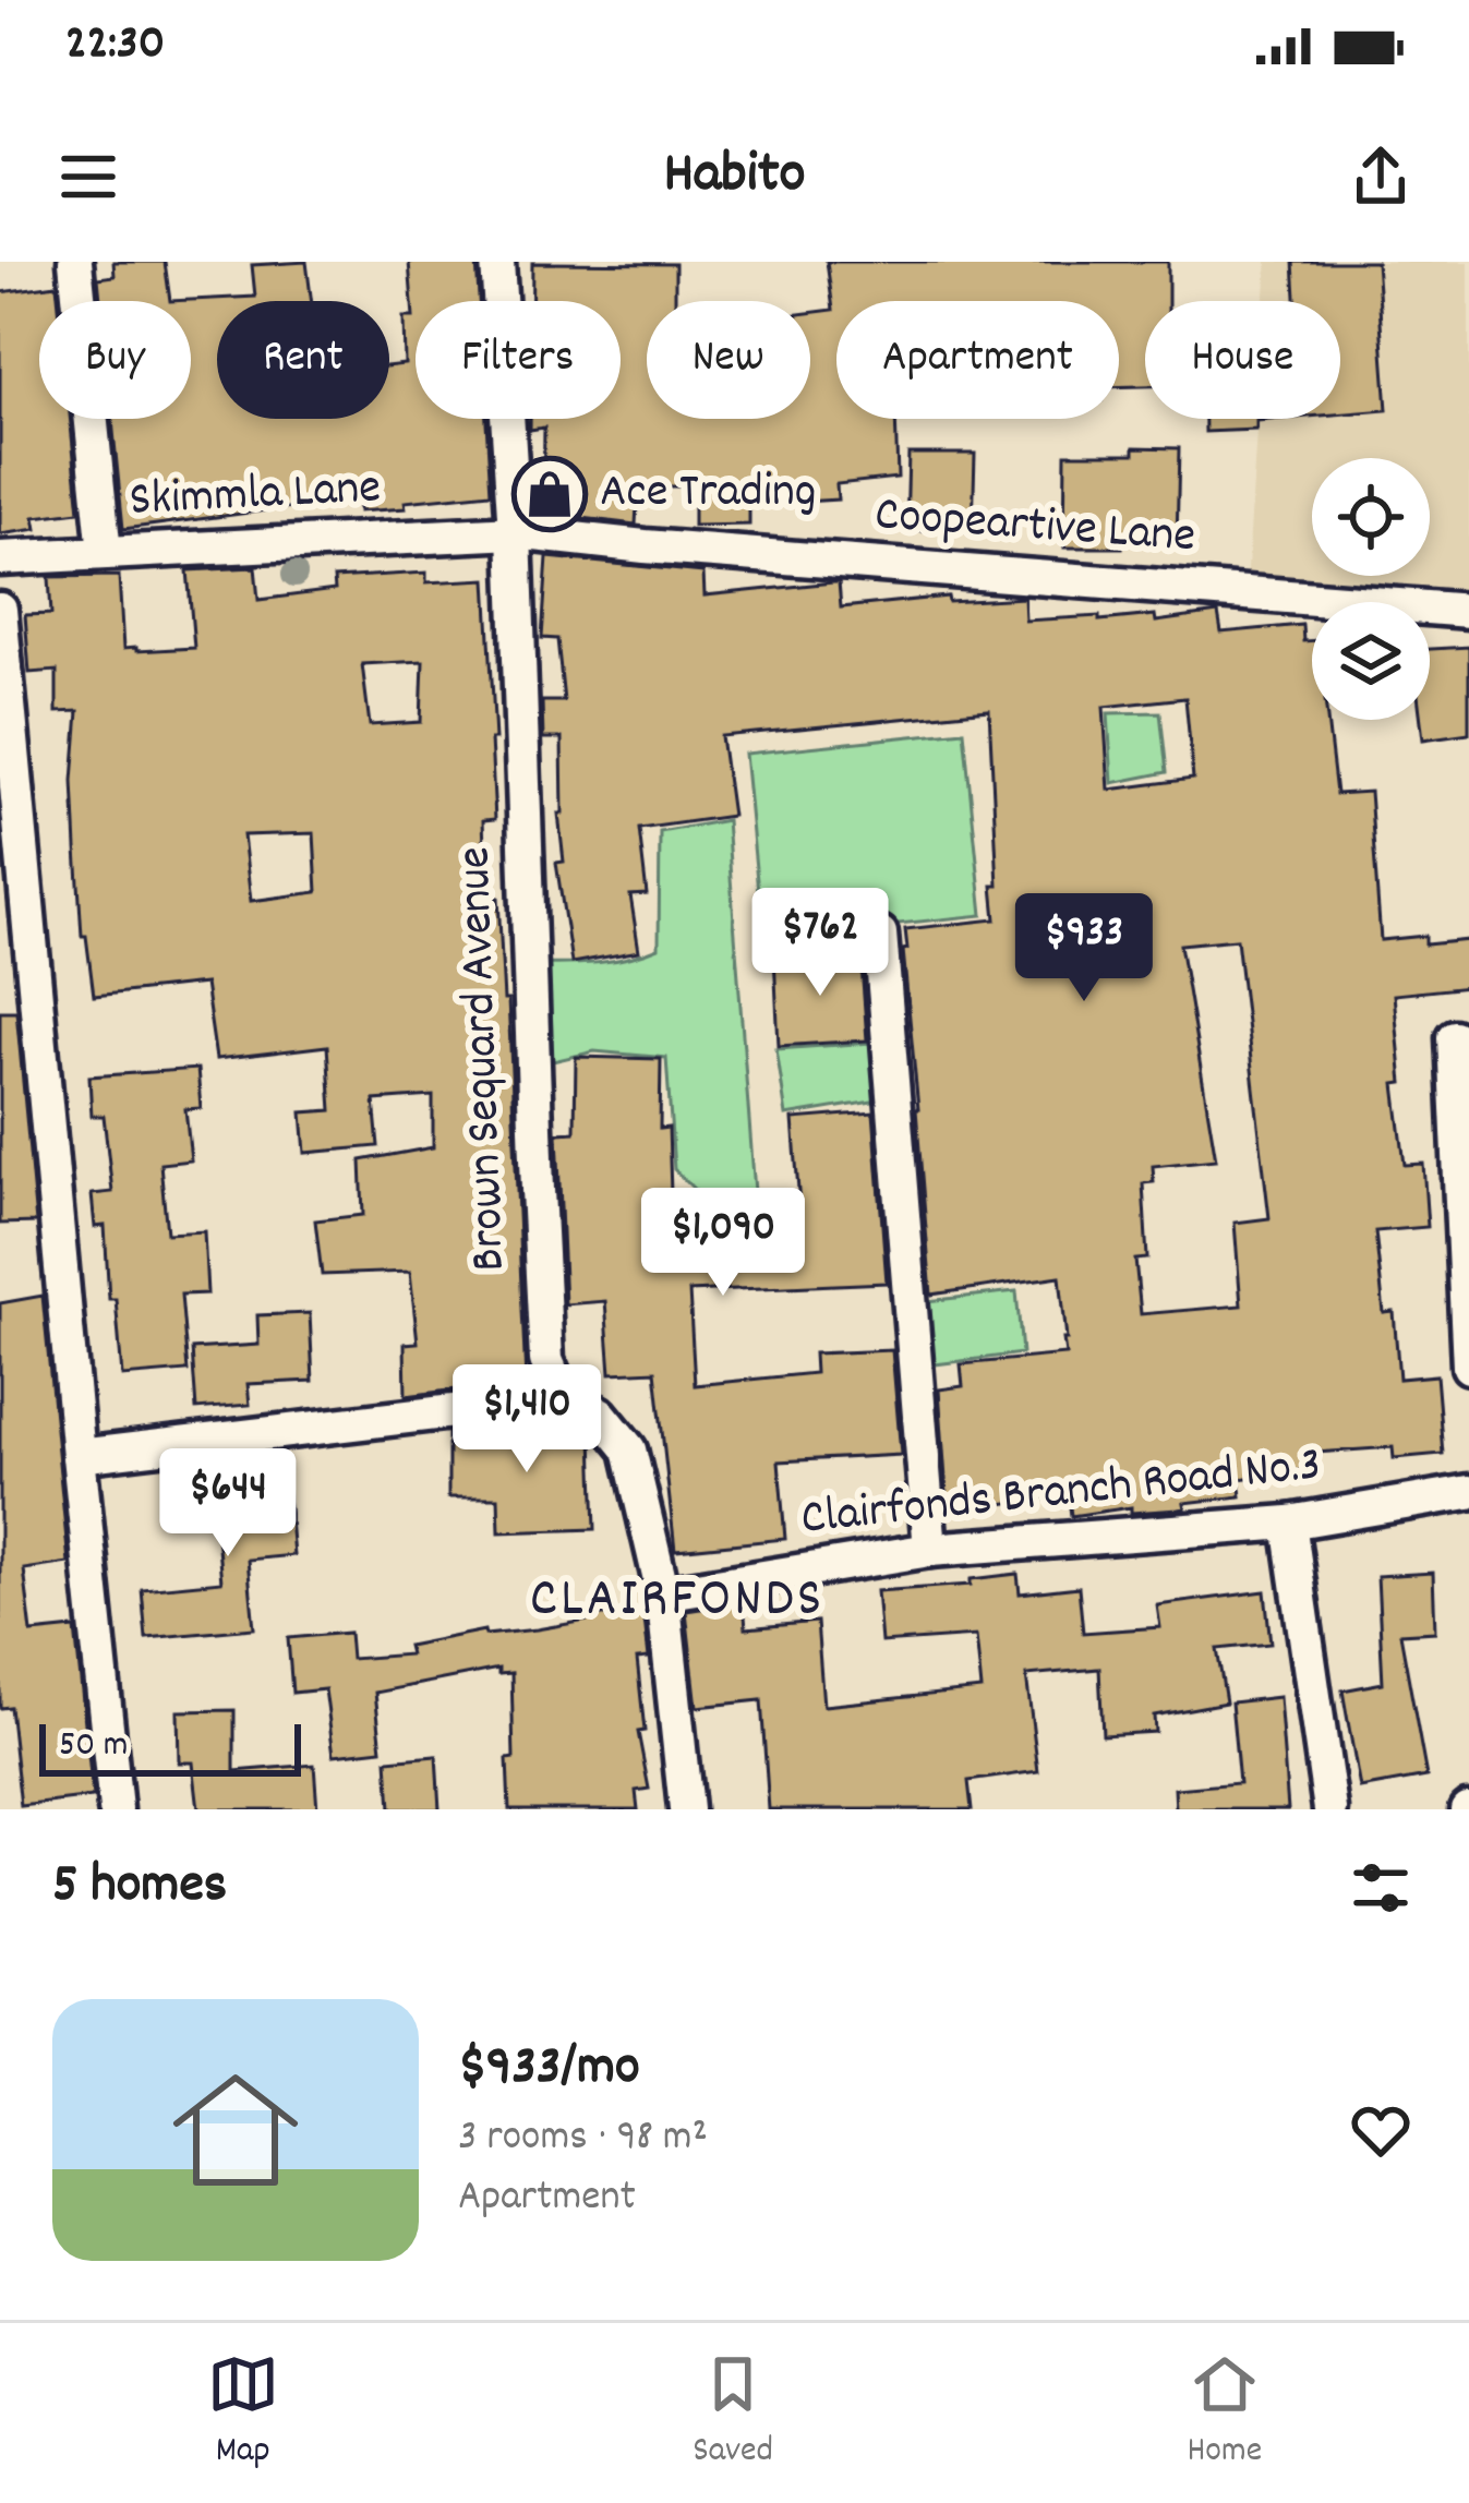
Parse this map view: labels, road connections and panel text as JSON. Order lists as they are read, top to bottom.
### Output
{
  "streets": {
    "street": [
      "Skimmla Lane",
      "Coopeartive Lane",
      "Brown Sequard Avenue",
      "Clairfonds Branch Road No.3"
    ]
  },
  "crossings": [
    ["Skimmla Lane", "Coopeartive Lane"],
    ["Skimmla Lane", "Brown Sequard Avenue"],
    ["Coopeartive Lane", "Brown Sequard Avenue"]
  ],
  "districts": ["CLAIRFONDS"],
  "places": {
    "shop": ["Ace Trading"]
  },
  "scale_bar": "50 m",
  "page": {
    "status": "22:30",
    "header": "Habito",
    "chip": [
      "Buy",
      "Rent",
      "Filters",
      "New",
      "Apartment",
      "House"
    ],
    "price": [
      "$762",
      "$933",
      "$1,090",
      "$1,410",
      "$644"
    ],
    "scale": "50 m",
    "heading": "5 homes",
    "list": [
      {
        "name": "$933/mo",
        "note": "3 rooms · 98 m² · Apartment"
      }
    ],
    "tabs": ["Map", "Saved", "Home"]
  }
}
